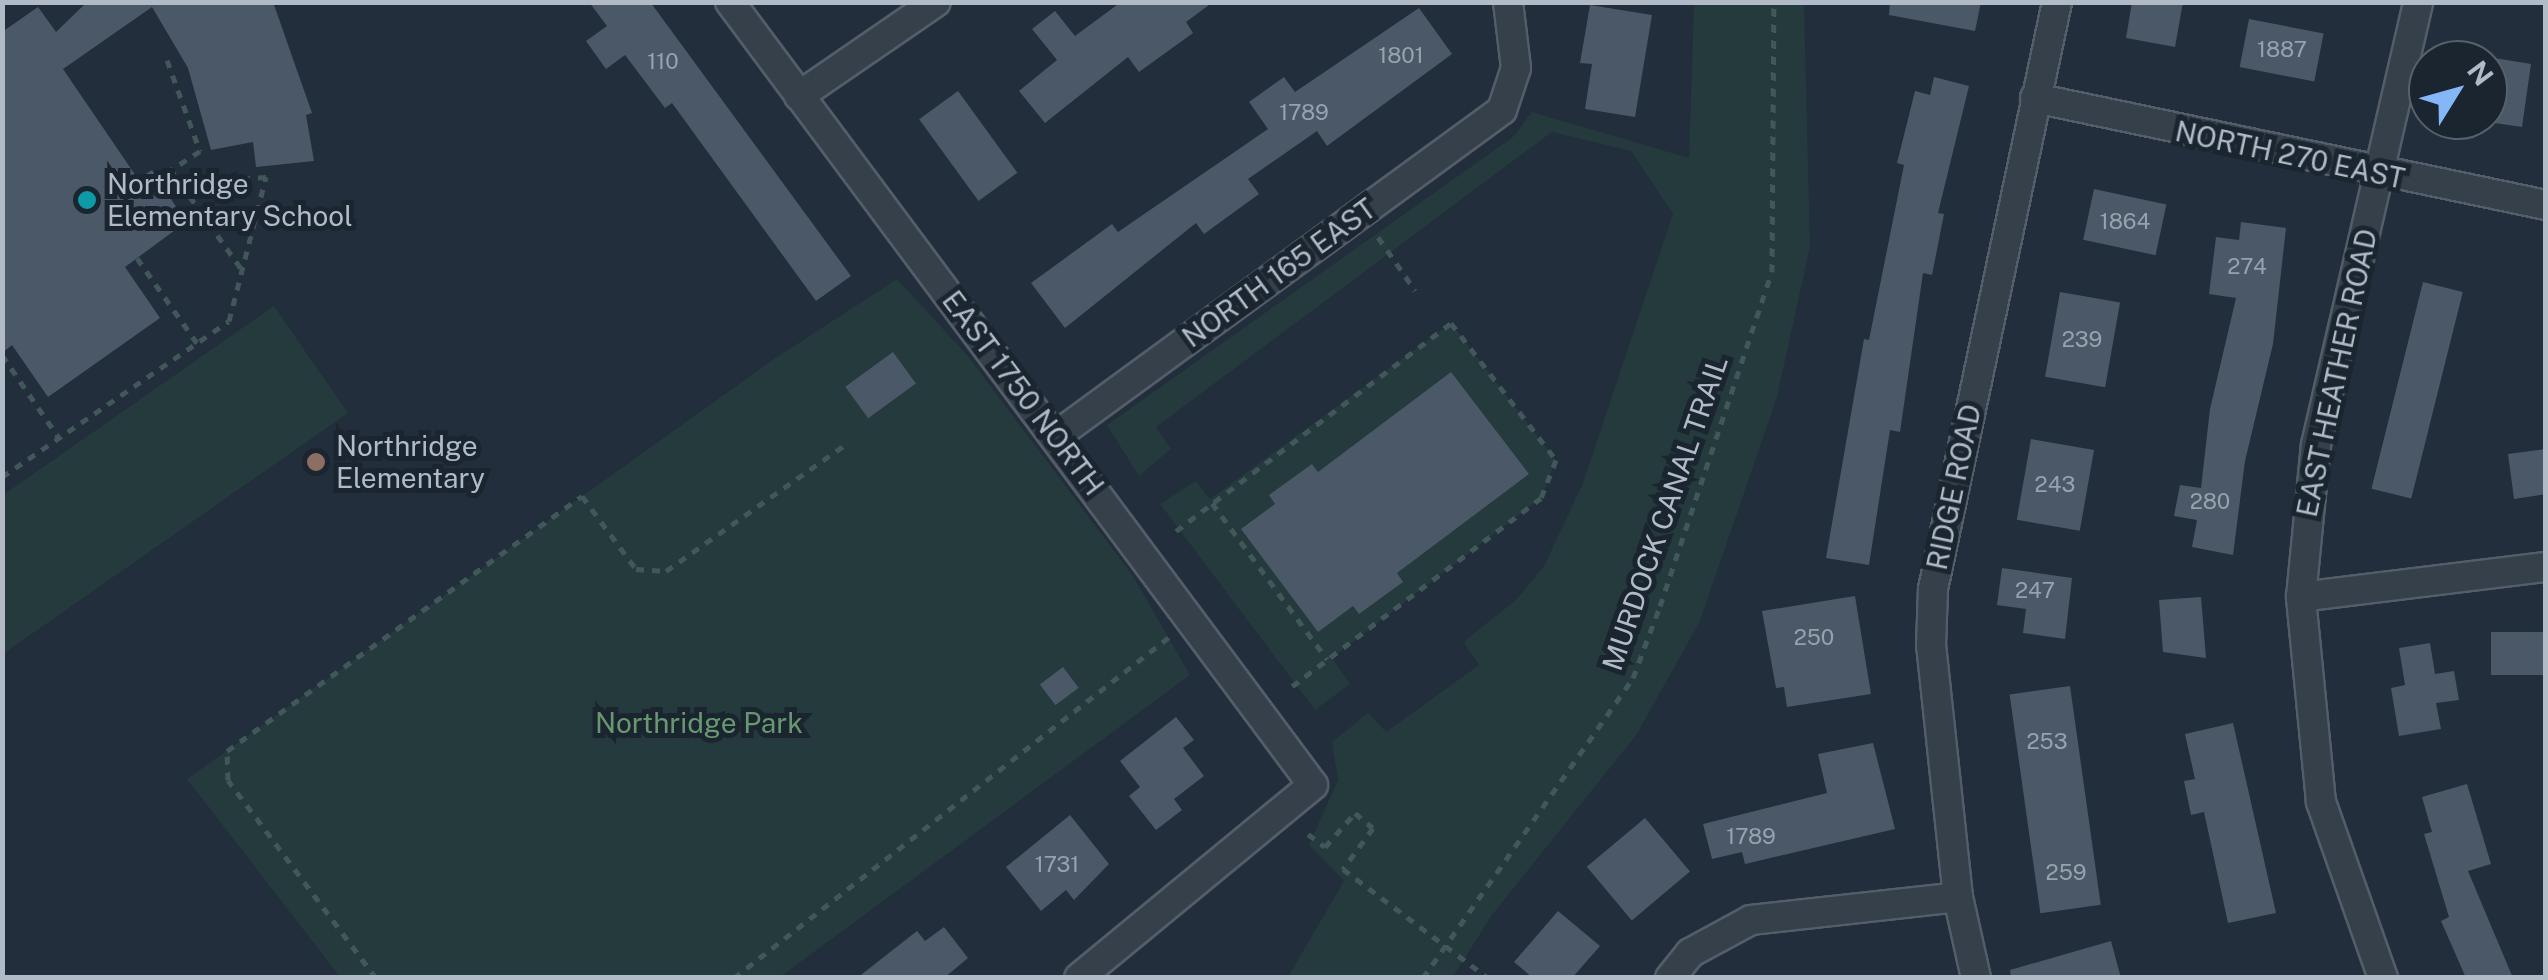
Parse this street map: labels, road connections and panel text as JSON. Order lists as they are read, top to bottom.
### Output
{
  "streets": {
    "street": [
      "NORTH 270 EAST",
      "NORTH 165 EAST",
      "EAST HEATHER ROAD",
      "EAST 1750 NORTH",
      "RIDGE ROAD"
    ],
    "path": ["MURDOCK CANAL TRAIL"]
  },
  "crossings": [
    ["NORTH 270 EAST", "EAST HEATHER ROAD"],
    ["NORTH 270 EAST", "RIDGE ROAD"],
    ["NORTH 165 EAST", "EAST 1750 NORTH"]
  ],
  "parks": ["Northridge Park"],
  "places": ["Northridge Elementary School", "Northridge Elementary"],
  "house_numbers": [
    "1887",
    "1801",
    "110",
    "1789",
    "1864",
    "274",
    "239",
    "243",
    "280",
    "247",
    "250",
    "253",
    "1789",
    "1731",
    "259"
  ],
  "north": "top right"
}
